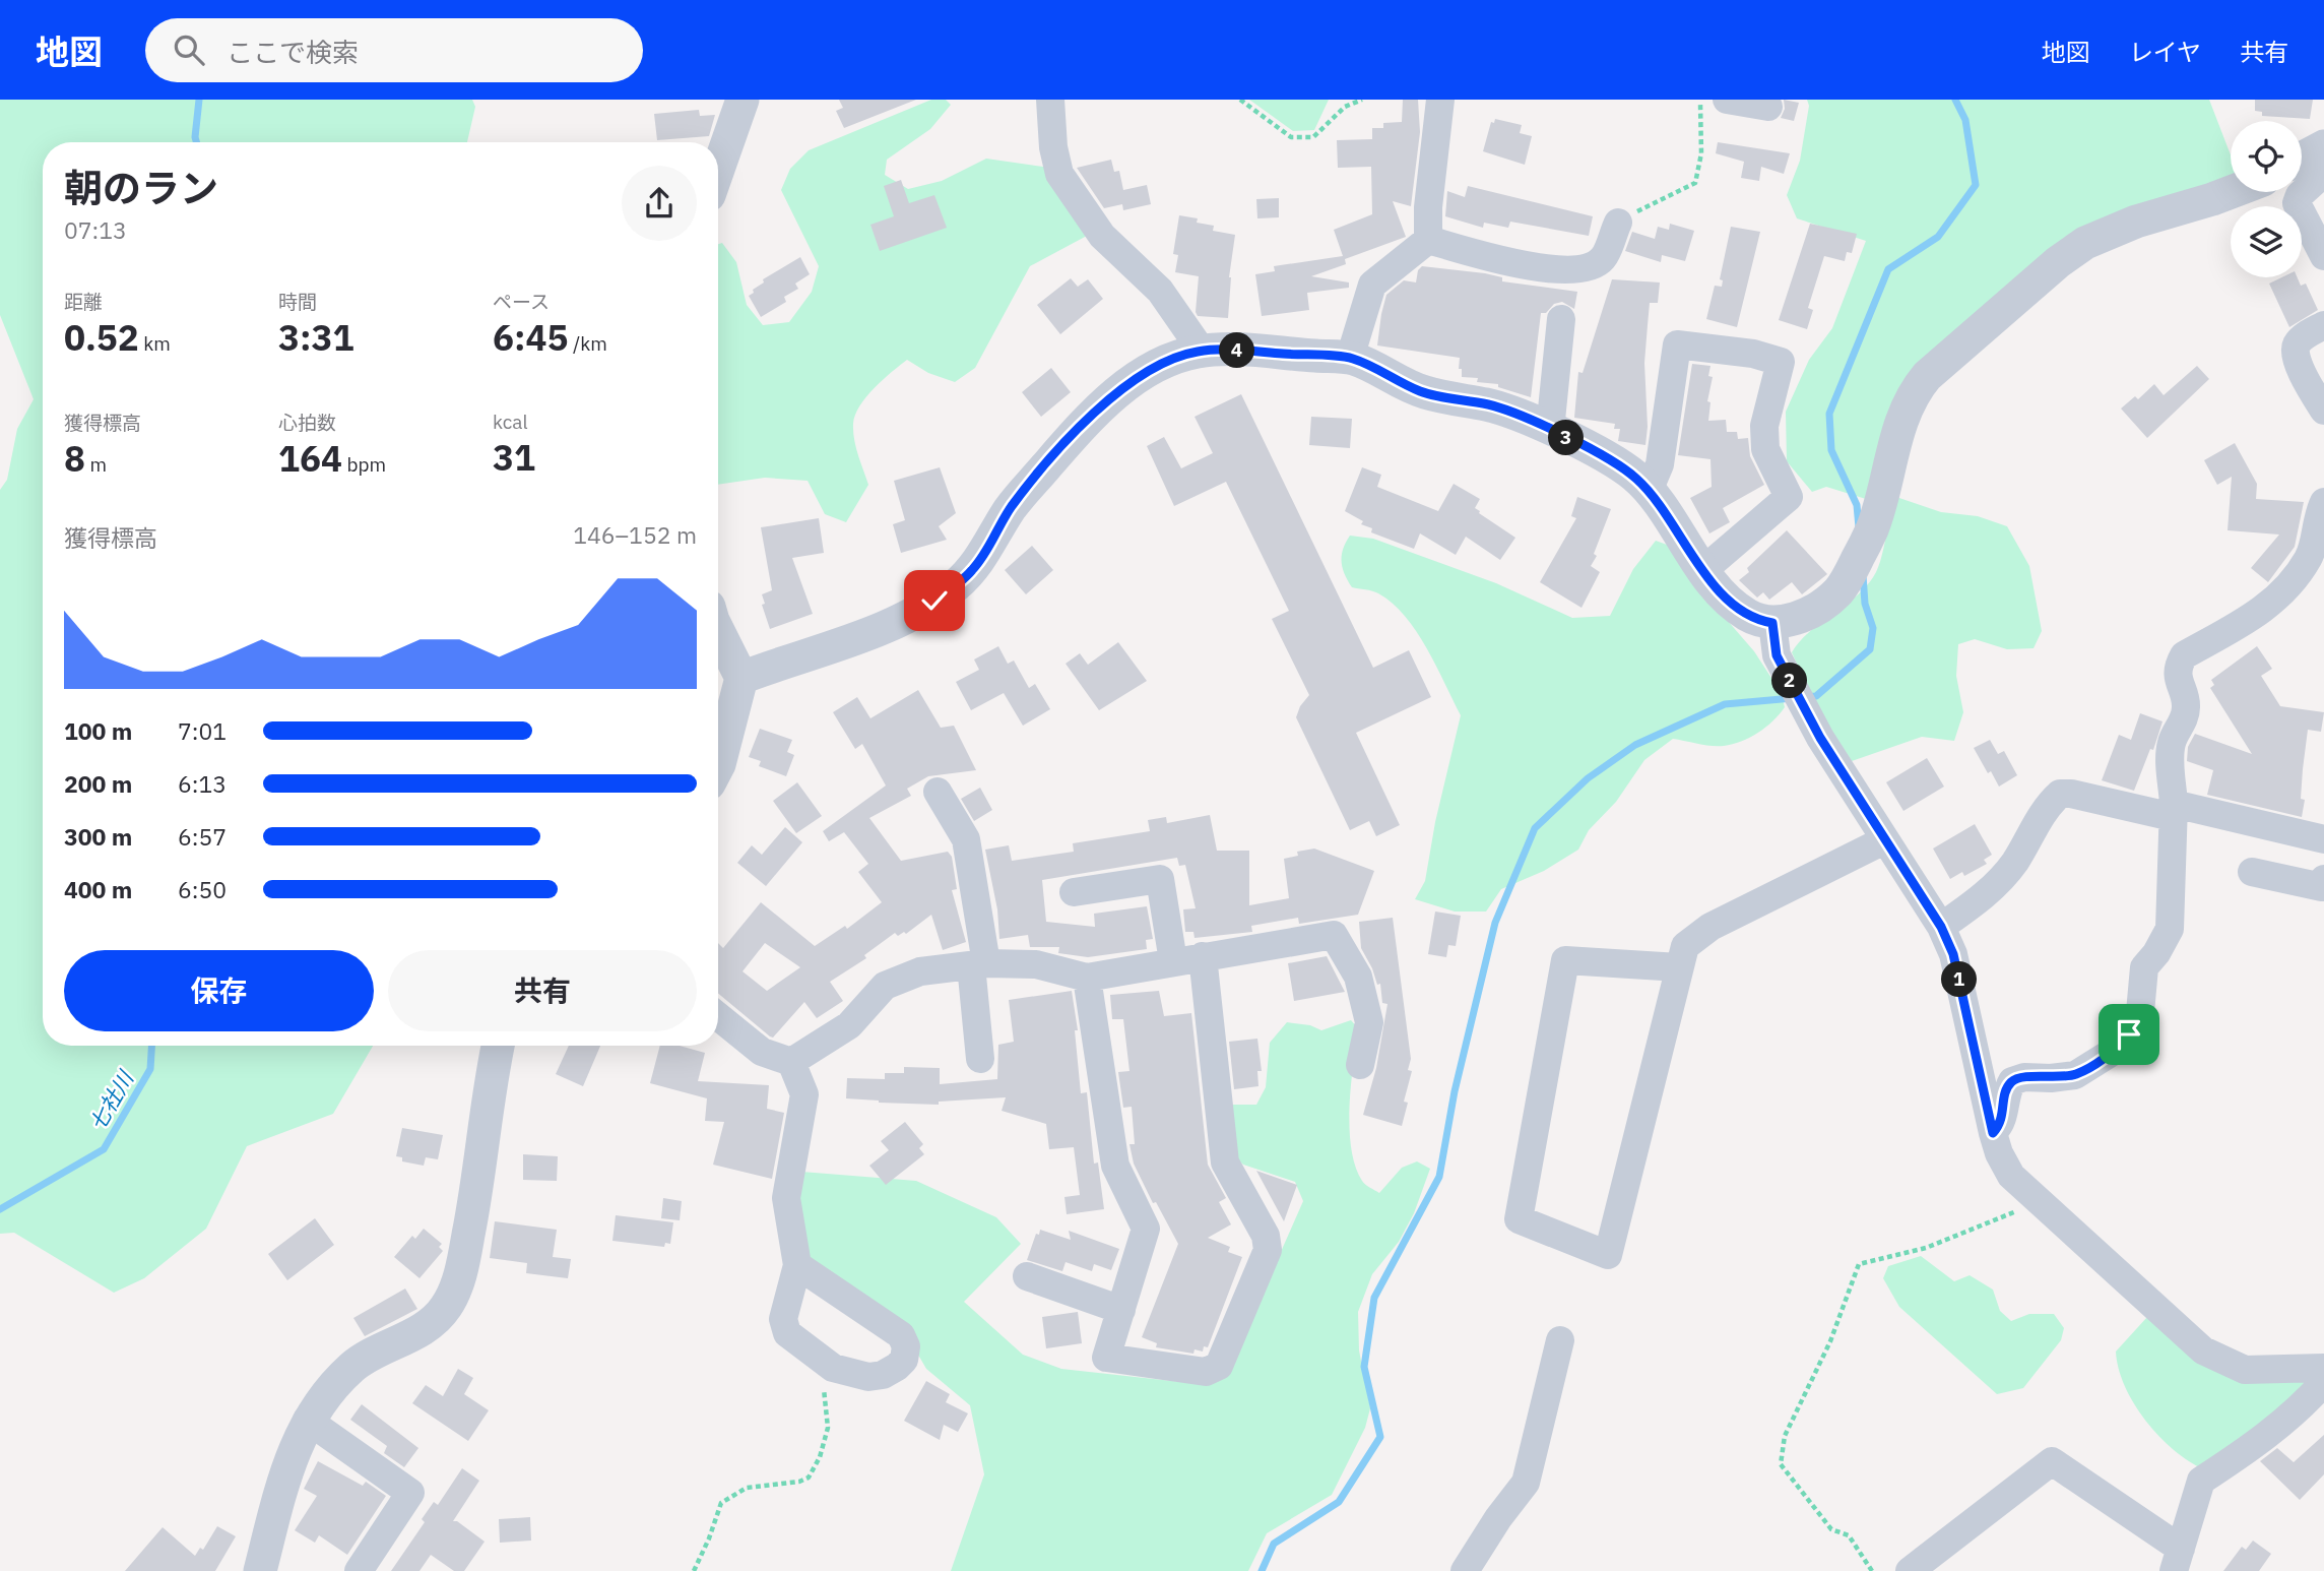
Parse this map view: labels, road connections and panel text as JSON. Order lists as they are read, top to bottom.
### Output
{
  "water": ["七社川"],
  "page": {
    "header": "地図",
    "search": "ここで検索",
    "nav": ["地図", "レイヤ", "共有"],
    "heading": ["朝のラン", "07:13"],
    "stats": [
      ["距離", "0.52 km"],
      ["時間", "3:31"],
      ["ペース", "6:45 /km"],
      ["獲得標高", "8 m"],
      ["心拍数", "164 bpm"],
      ["kcal", "31"]
    ],
    "pins": [
      "4",
      "3",
      "2",
      "1"
    ],
    "chart": ["獲得標高", "146–152 m"],
    "list": [
      {
        "name": "100 m",
        "note": "7:01"
      },
      {
        "name": "200 m",
        "note": "6:13"
      },
      {
        "name": "300 m",
        "note": "6:57"
      },
      {
        "name": "400 m",
        "note": "6:50"
      }
    ],
    "buttons": ["保存", "共有"]
  }
}
